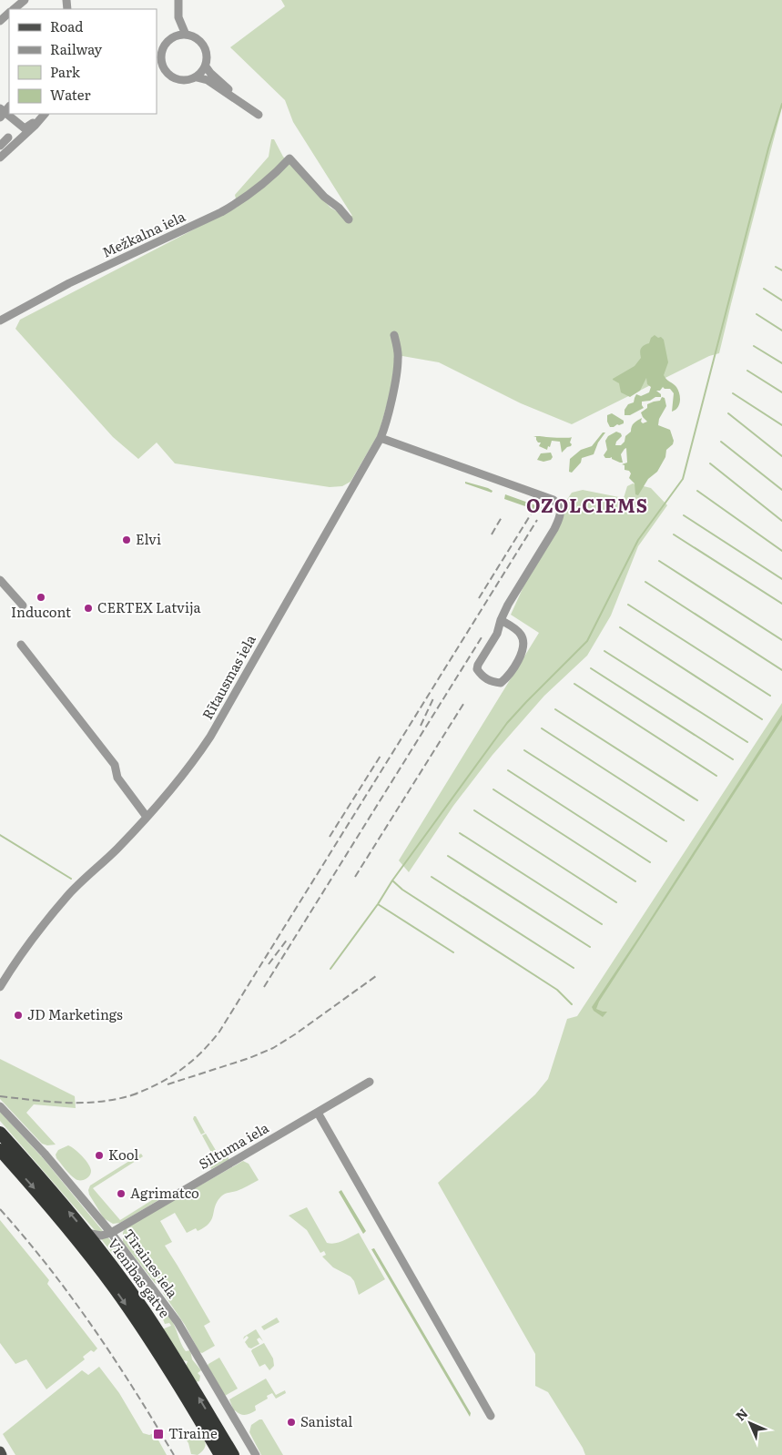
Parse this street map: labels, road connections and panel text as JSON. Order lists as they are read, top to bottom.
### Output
{
  "streets": {
    "highway": ["Vienības gatve"],
    "street": [
      "Mežkalna iela",
      "Rītausmas iela",
      "Siltuma iela",
      "Tīraines iela"
    ]
  },
  "crossings": [
    ["Siltuma iela", "Tīraines iela"]
  ],
  "districts": ["OZOLCIEMS"],
  "places": {
    "other": [
      "Elvi",
      "Inducont",
      "CERTEX Latvija",
      "JD Marketings",
      "Kool",
      "Agrimatco",
      "Sanistal"
    ],
    "transit": ["Tīraine"]
  },
  "legend": [
    "Road",
    "Railway",
    "Park",
    "Water"
  ],
  "north": "top left"
}
